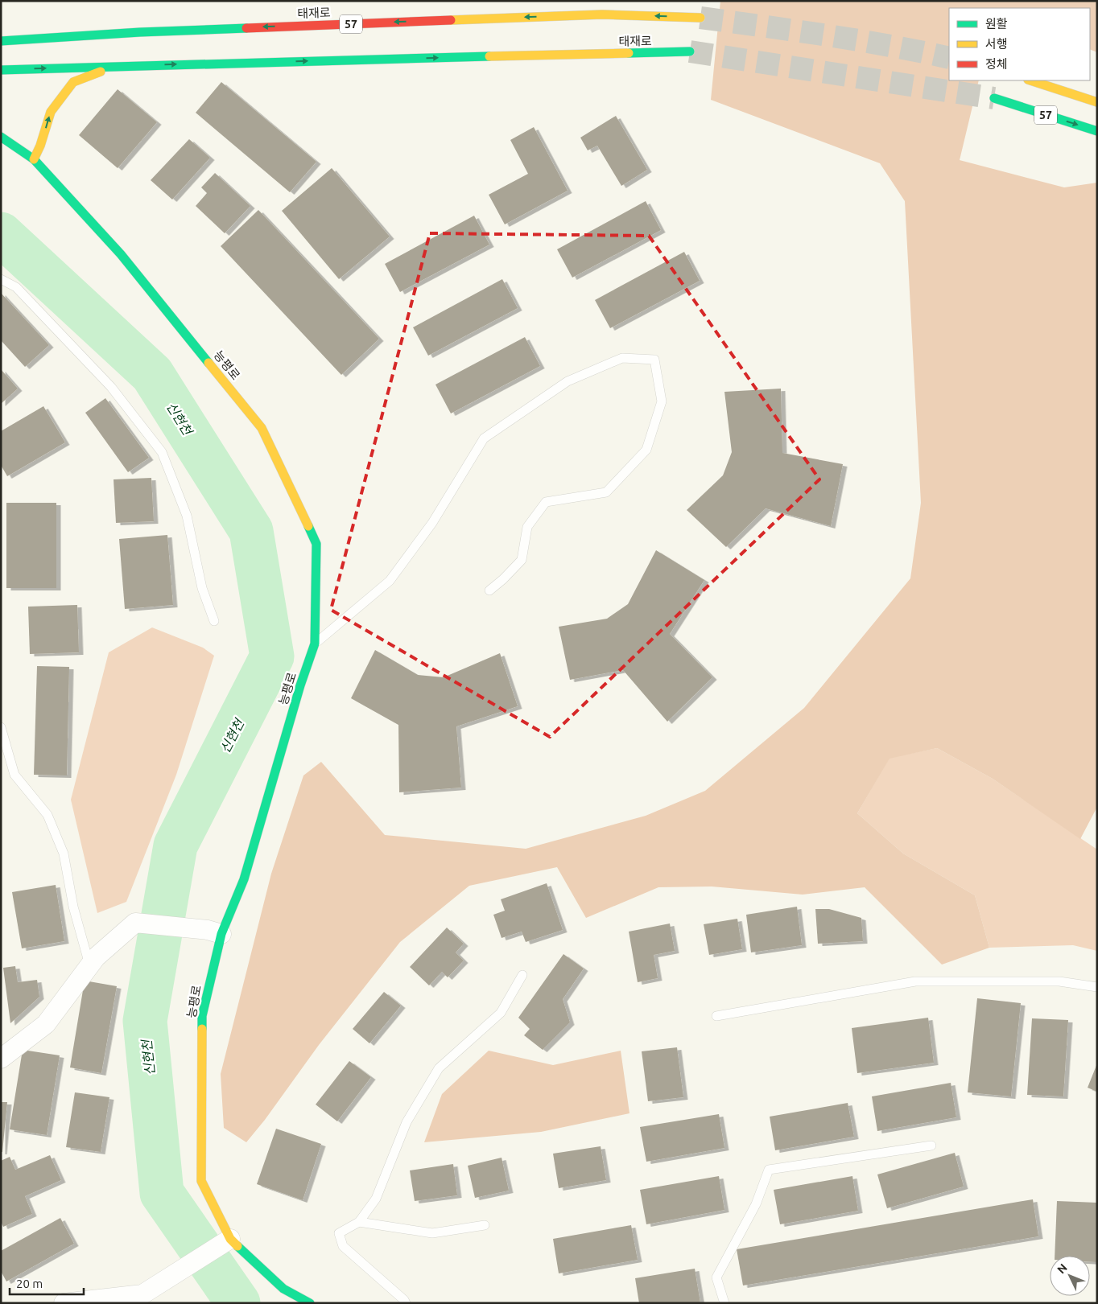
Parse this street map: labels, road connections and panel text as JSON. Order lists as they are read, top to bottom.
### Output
{
  "streets": {
    "main road": ["태재로", "57", "능평로"]
  },
  "water": ["신현천"],
  "legend": ["원활", "서행", "정체"],
  "scale_bar": "20 m",
  "north": "top left"
}
